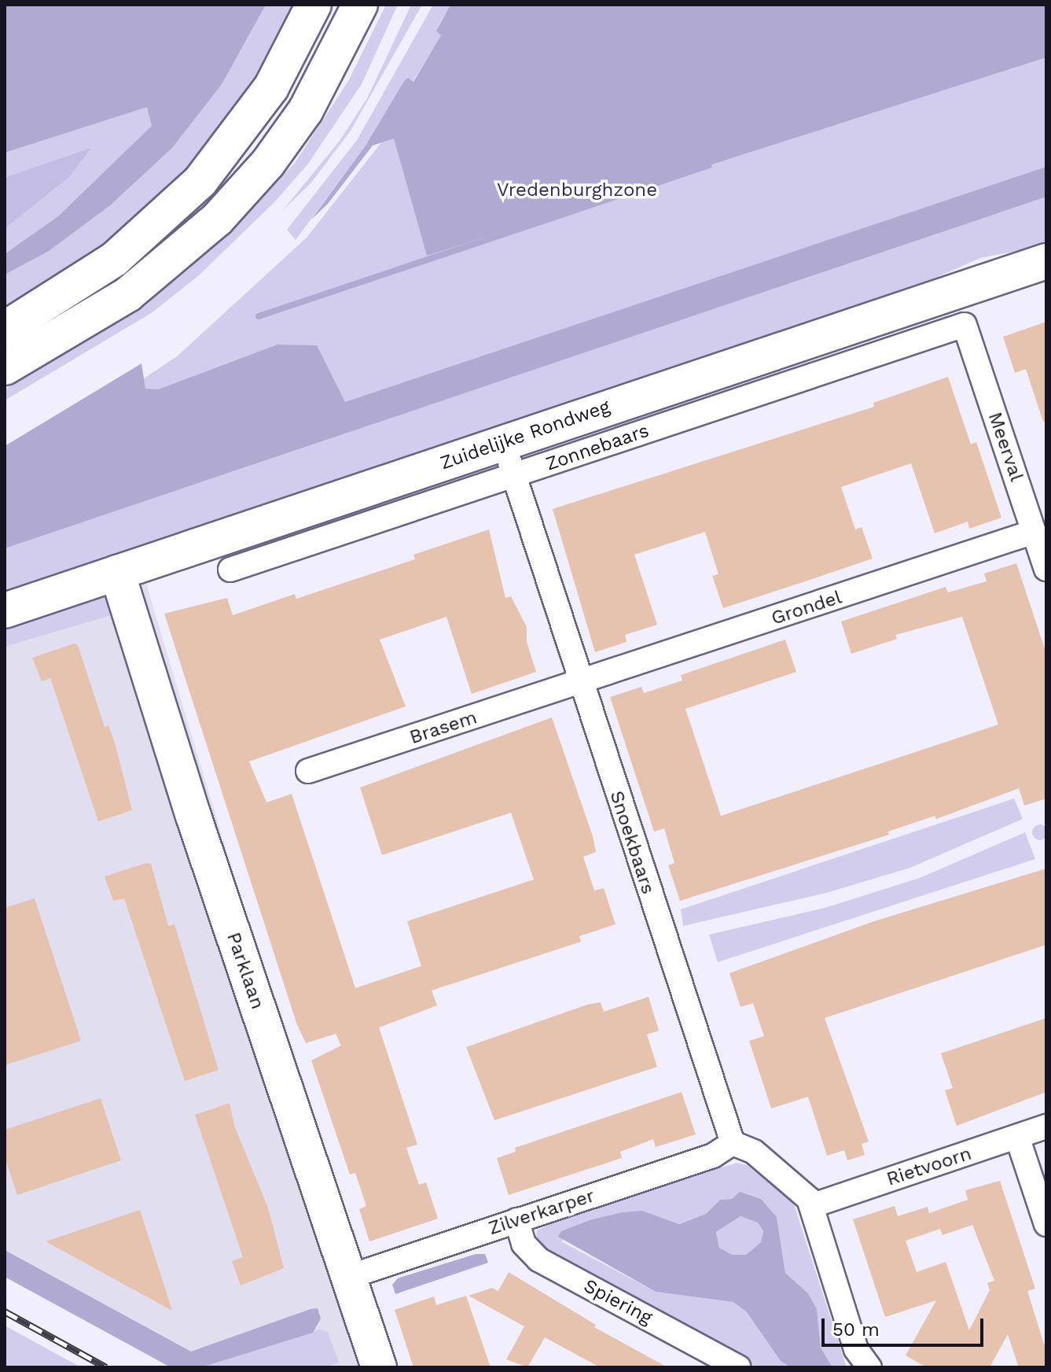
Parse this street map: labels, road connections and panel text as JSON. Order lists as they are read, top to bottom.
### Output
{
  "streets": {
    "main road": ["Zuidelijke Rondweg", "Parklaan"],
    "street": [
      "Meerval",
      "Zonnebaars",
      "Grondel",
      "Brasem",
      "Snoekbaars",
      "Rietvoorn",
      "Zilverkarper",
      "Spiering"
    ]
  },
  "crossings": [
    ["Zuidelijke Rondweg", "Snoekbaars"],
    ["Zuidelijke Rondweg", "Parklaan"],
    ["Meerval", "Zonnebaars"],
    ["Meerval", "Grondel"],
    ["Zonnebaars", "Snoekbaars"],
    ["Grondel", "Brasem"],
    ["Grondel", "Snoekbaars"],
    ["Brasem", "Snoekbaars"],
    ["Snoekbaars", "Zilverkarper"],
    ["Parklaan", "Zilverkarper"],
    ["Zilverkarper", "Spiering"]
  ],
  "parks": ["Vredenburghzone"],
  "scale_bar": "50 m"
}
